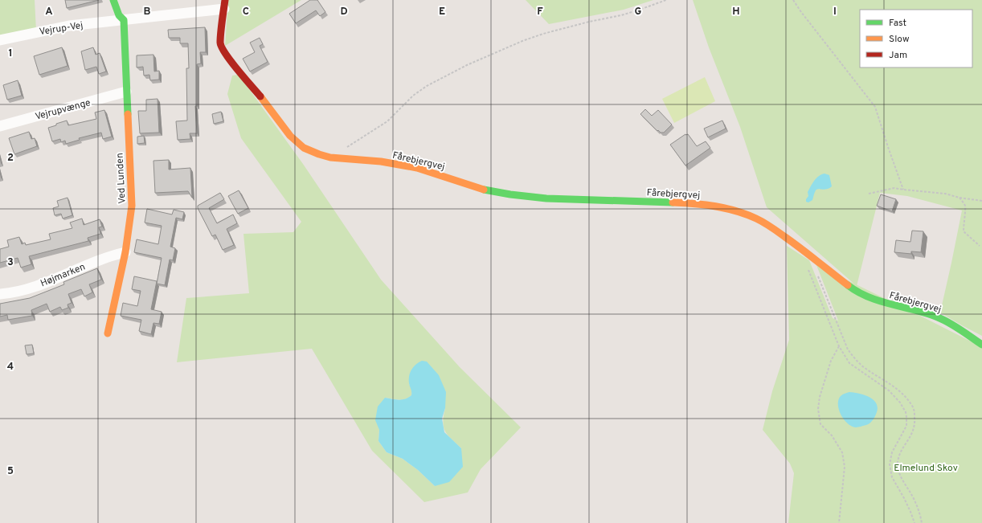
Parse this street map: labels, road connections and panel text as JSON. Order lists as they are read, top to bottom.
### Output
{
  "streets": {
    "street": [
      "Vejrup-Vej",
      "Vejrupvænge",
      "Fårebjergvej",
      "Ved Lunden",
      "Højmarken"
    ]
  },
  "crossings": [
    ["Vejrup-Vej", "Fårebjergvej"],
    ["Vejrup-Vej", "Ved Lunden"],
    ["Vejrupvænge", "Ved Lunden"],
    ["Ved Lunden", "Højmarken"]
  ],
  "parks": ["Elmelund Skov"],
  "legend": ["Fast", "Slow", "Jam"],
  "grid": {
    "columns": [
      "A",
      "B",
      "C",
      "D",
      "E",
      "F",
      "G",
      "H",
      "I"
    ],
    "rows": [
      "1",
      "2",
      "3",
      "4",
      "5"
    ]
  }
}
